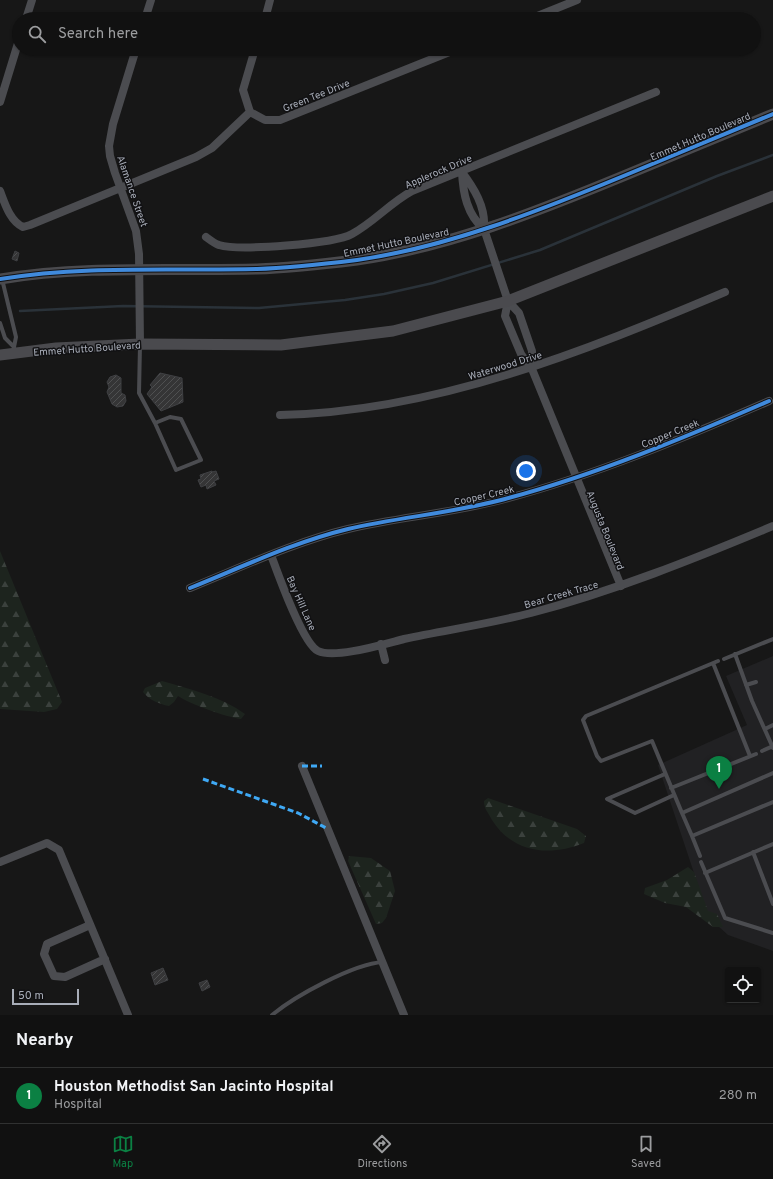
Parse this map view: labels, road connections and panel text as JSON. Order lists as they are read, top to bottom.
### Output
{
  "streets": {
    "street": [
      "Green Tee Drive",
      "Emmet Hutto Boulevard",
      "Applerock Drive",
      "Alamance Street",
      "Waterwood Drive",
      "Copper Creek",
      "Cooper Creek",
      "Augusta Boulevard",
      "Bear Creek Trace",
      "Bay Hill Lane"
    ]
  },
  "crossings": [
    ["Emmet Hutto Boulevard", "Alamance Street"],
    ["Emmet Hutto Boulevard", "Augusta Boulevard"],
    ["Applerock Drive", "Augusta Boulevard"],
    ["Waterwood Drive", "Augusta Boulevard"],
    ["Copper Creek", "Cooper Creek"],
    ["Copper Creek", "Augusta Boulevard"],
    ["Cooper Creek", "Augusta Boulevard"],
    ["Cooper Creek", "Bay Hill Lane"],
    ["Augusta Boulevard", "Bear Creek Trace"],
    ["Bear Creek Trace", "Bay Hill Lane"]
  ],
  "scale_bar": "50 m",
  "page": {
    "search": "Search here",
    "pins": "1",
    "scale": "50 m",
    "heading": "Nearby",
    "list": [
      {
        "mark": "1",
        "name": "Houston Methodist San Jacinto Hospital",
        "note": "Hospital",
        "value": "280 m"
      }
    ],
    "nav": ["Map", "Directions", "Saved"]
  }
}
